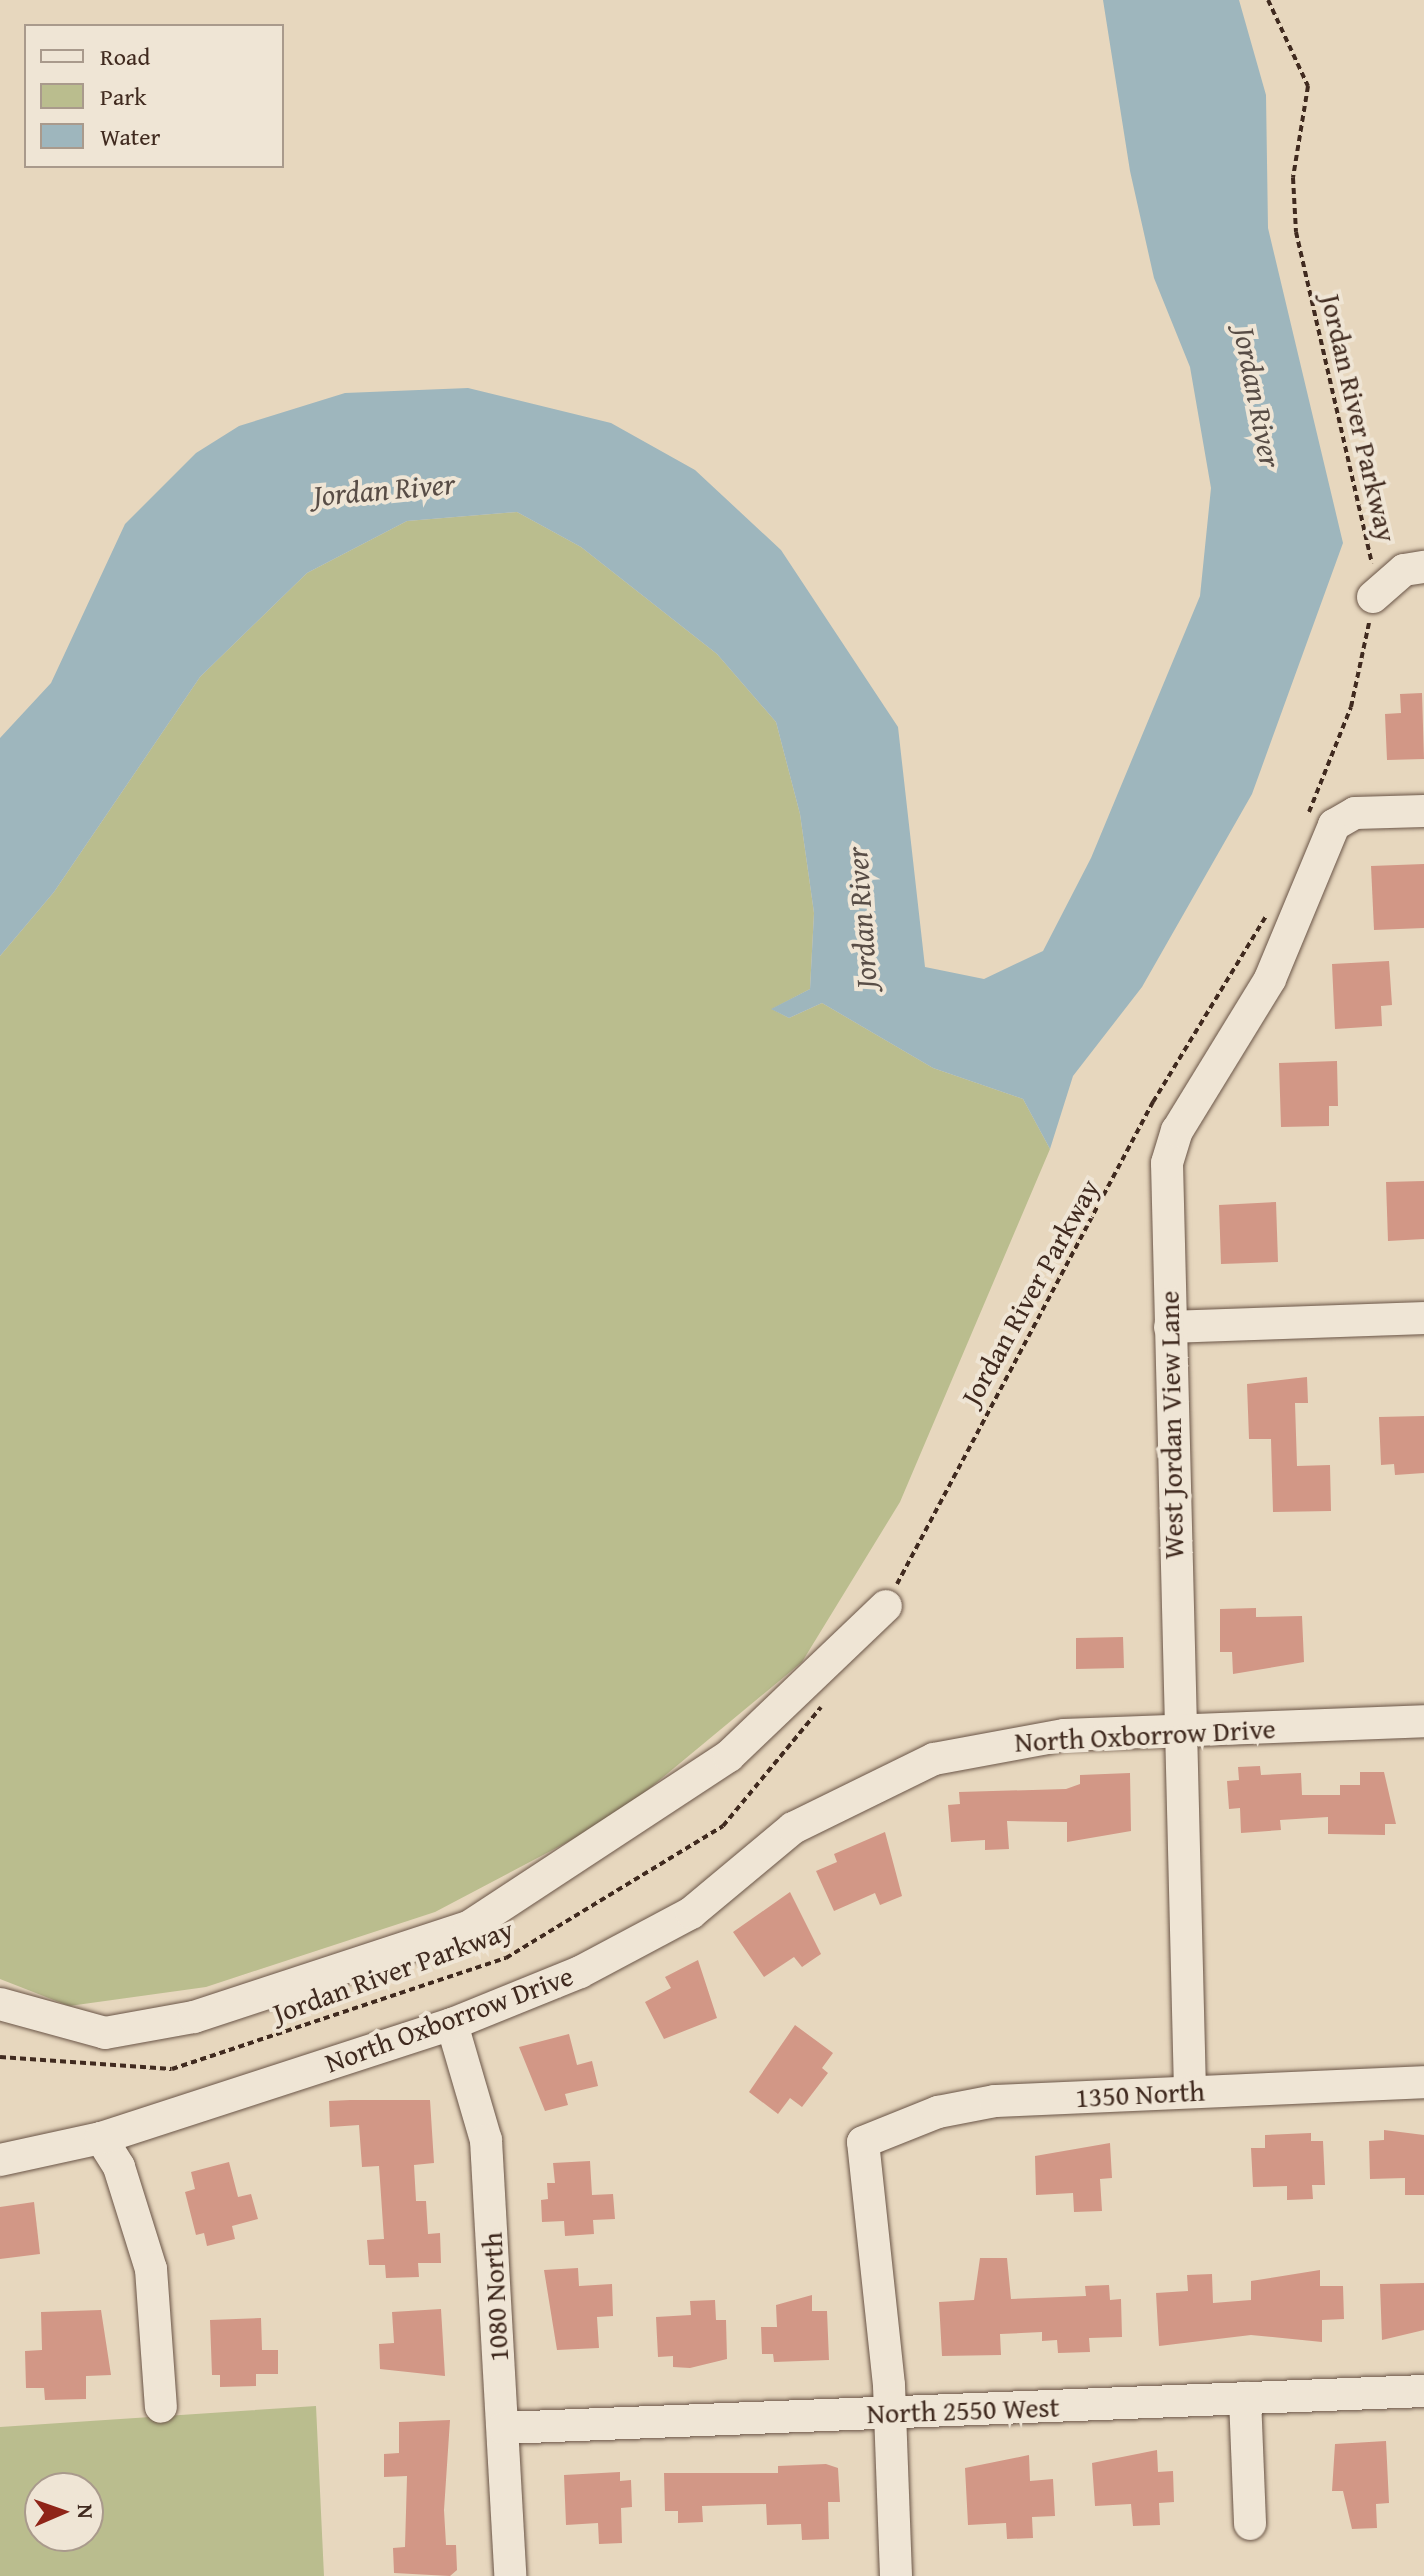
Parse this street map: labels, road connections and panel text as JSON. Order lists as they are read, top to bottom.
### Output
{
  "streets": {
    "street": [
      "West Jordan View Lane",
      "North Oxborrow Drive",
      "1350 North",
      "1080 North",
      "North 2550 West"
    ],
    "path": ["Jordan River Parkway"]
  },
  "crossings": [
    ["West Jordan View Lane", "North Oxborrow Drive"],
    ["West Jordan View Lane", "1350 North"],
    ["North Oxborrow Drive", "1080 North"],
    ["1350 North", "North 2550 West"],
    ["1080 North", "North 2550 West"]
  ],
  "water": ["Jordan River"],
  "legend": ["Road", "Park", "Water"],
  "north": "right"
}
